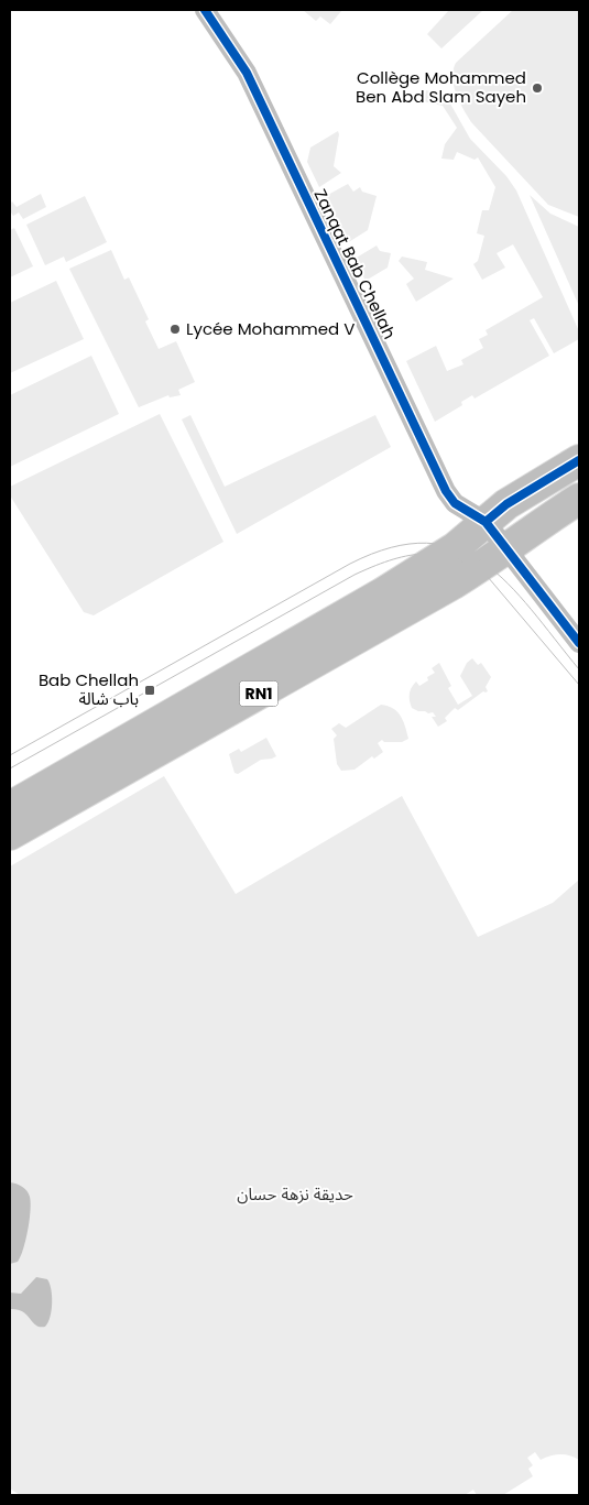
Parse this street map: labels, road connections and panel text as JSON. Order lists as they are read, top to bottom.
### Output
{
  "streets": {
    "main road": ["RN1"],
    "street": ["Zanqat Bab Chellah"]
  },
  "crossings": [
    ["Zanqat Bab Chellah", "RN1"]
  ],
  "parks": ["حديقة نزهة حسان"],
  "places": {
    "other": ["Collège Mohammed Ben Abd Slam Sayeh", "Lycée Mohammed V"],
    "transit": ["Bab Chellah باب شالة"]
  }
}
